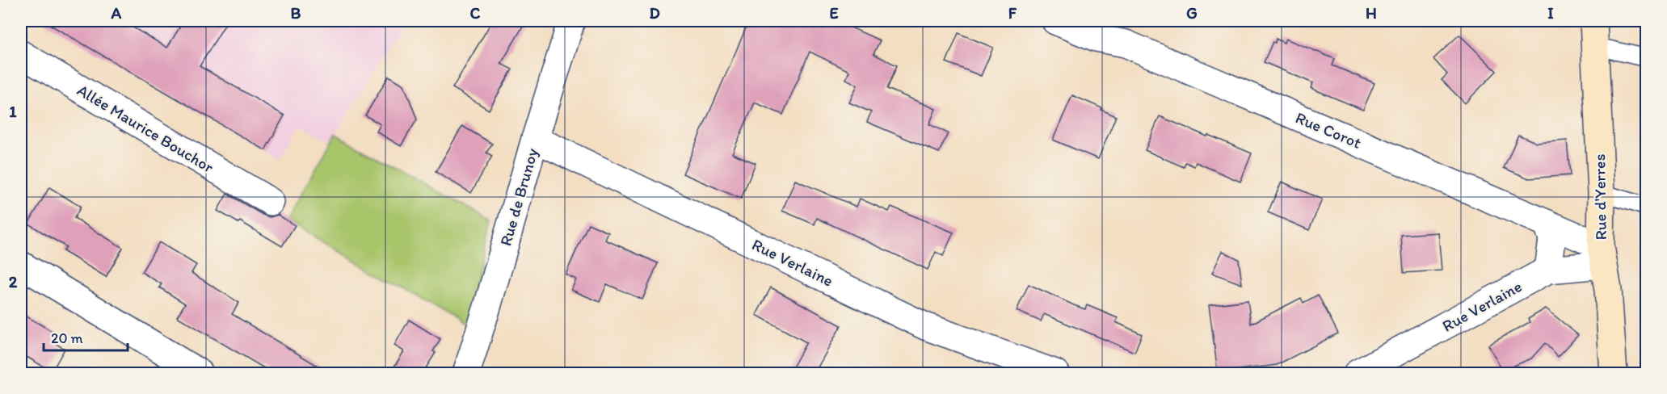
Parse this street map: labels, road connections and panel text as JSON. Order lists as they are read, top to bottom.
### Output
{
  "streets": {
    "street": [
      "Allée Maurice Bouchor",
      "Rue Corot",
      "Rue de Brunoy",
      "Rue d'Yerres",
      "Rue Verlaine"
    ]
  },
  "crossings": [
    ["Rue Corot", "Rue d'Yerres"],
    ["Rue Corot", "Rue Verlaine"],
    ["Rue de Brunoy", "Rue Verlaine"],
    ["Rue d'Yerres", "Rue Verlaine"]
  ],
  "scale_bar": "20 m",
  "grid": {
    "columns": [
      "A",
      "B",
      "C",
      "D",
      "E",
      "F",
      "G",
      "H",
      "I"
    ],
    "rows": ["1", "2"]
  }
}
